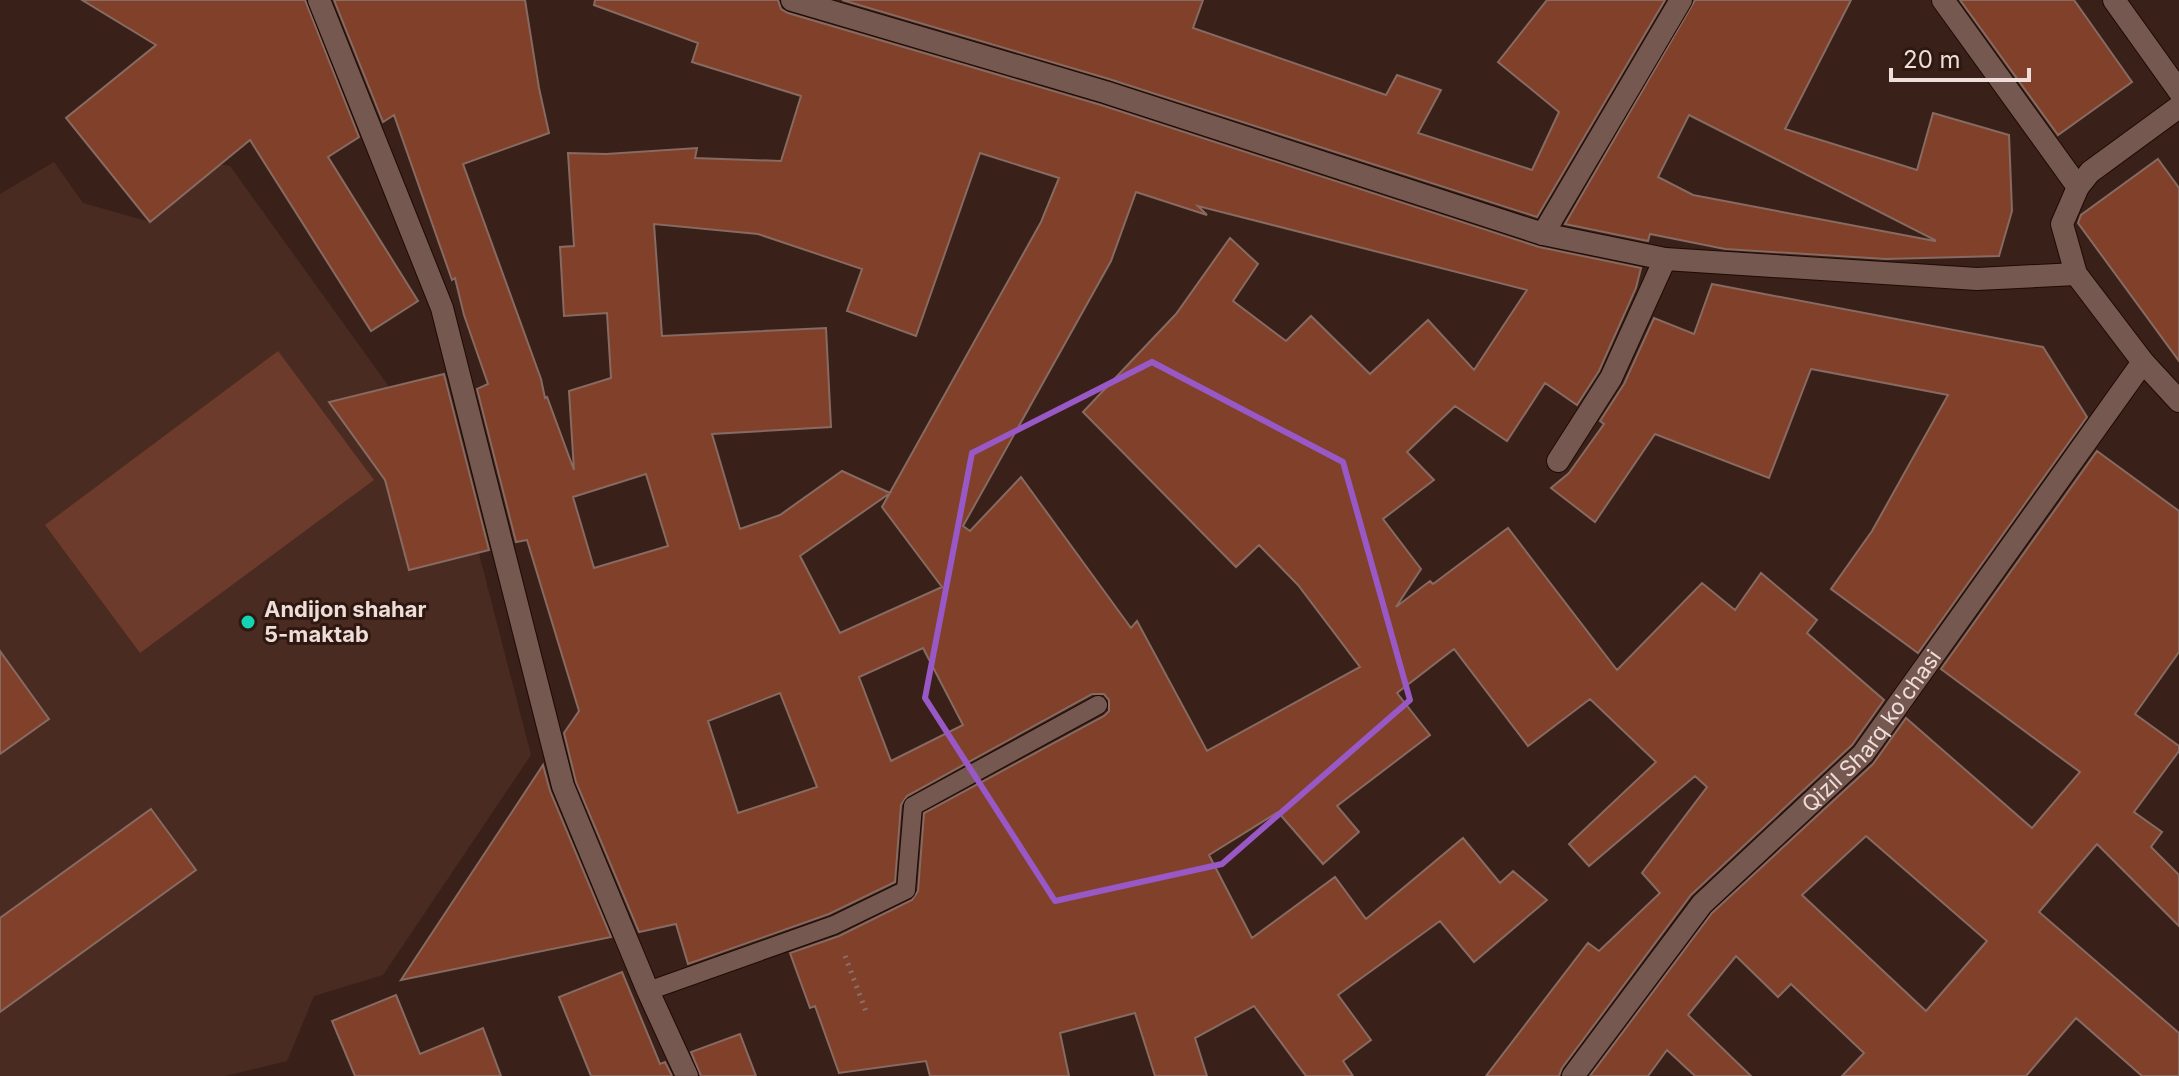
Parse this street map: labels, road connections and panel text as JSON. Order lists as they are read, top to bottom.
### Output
{
  "streets": {
    "street": ["Qizil Sharq ko'chasi"]
  },
  "places": ["Andijon shahar 5-maktab"],
  "scale_bar": "20 m"
}
